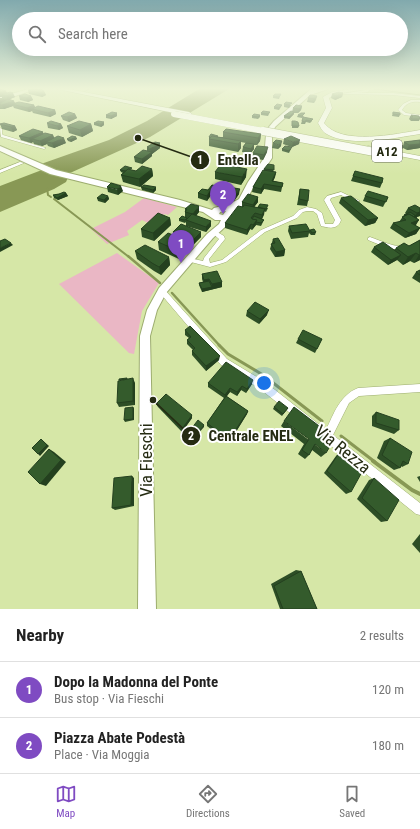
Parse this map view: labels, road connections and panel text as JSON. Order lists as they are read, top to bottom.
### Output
{
  "streets": {
    "highway": ["A12"],
    "street": ["Via Rezza", "Via Fieschi"]
  },
  "crossings": [
    ["Via Rezza", "Via Fieschi"]
  ],
  "places": ["Entella", "Centrale ENEL"],
  "page": {
    "search": "Search here",
    "pins": ["2", "1"],
    "heading": ["Nearby", "2 results"],
    "list": [
      {
        "mark": "1",
        "name": "Dopo la Madonna del Ponte",
        "note": "Bus stop · Via Fieschi",
        "value": "120 m"
      },
      {
        "mark": "2",
        "name": "Piazza Abate Podestà",
        "note": "Place · Via Moggia",
        "value": "180 m"
      }
    ],
    "nav": ["Map", "Directions", "Saved"]
  }
}
